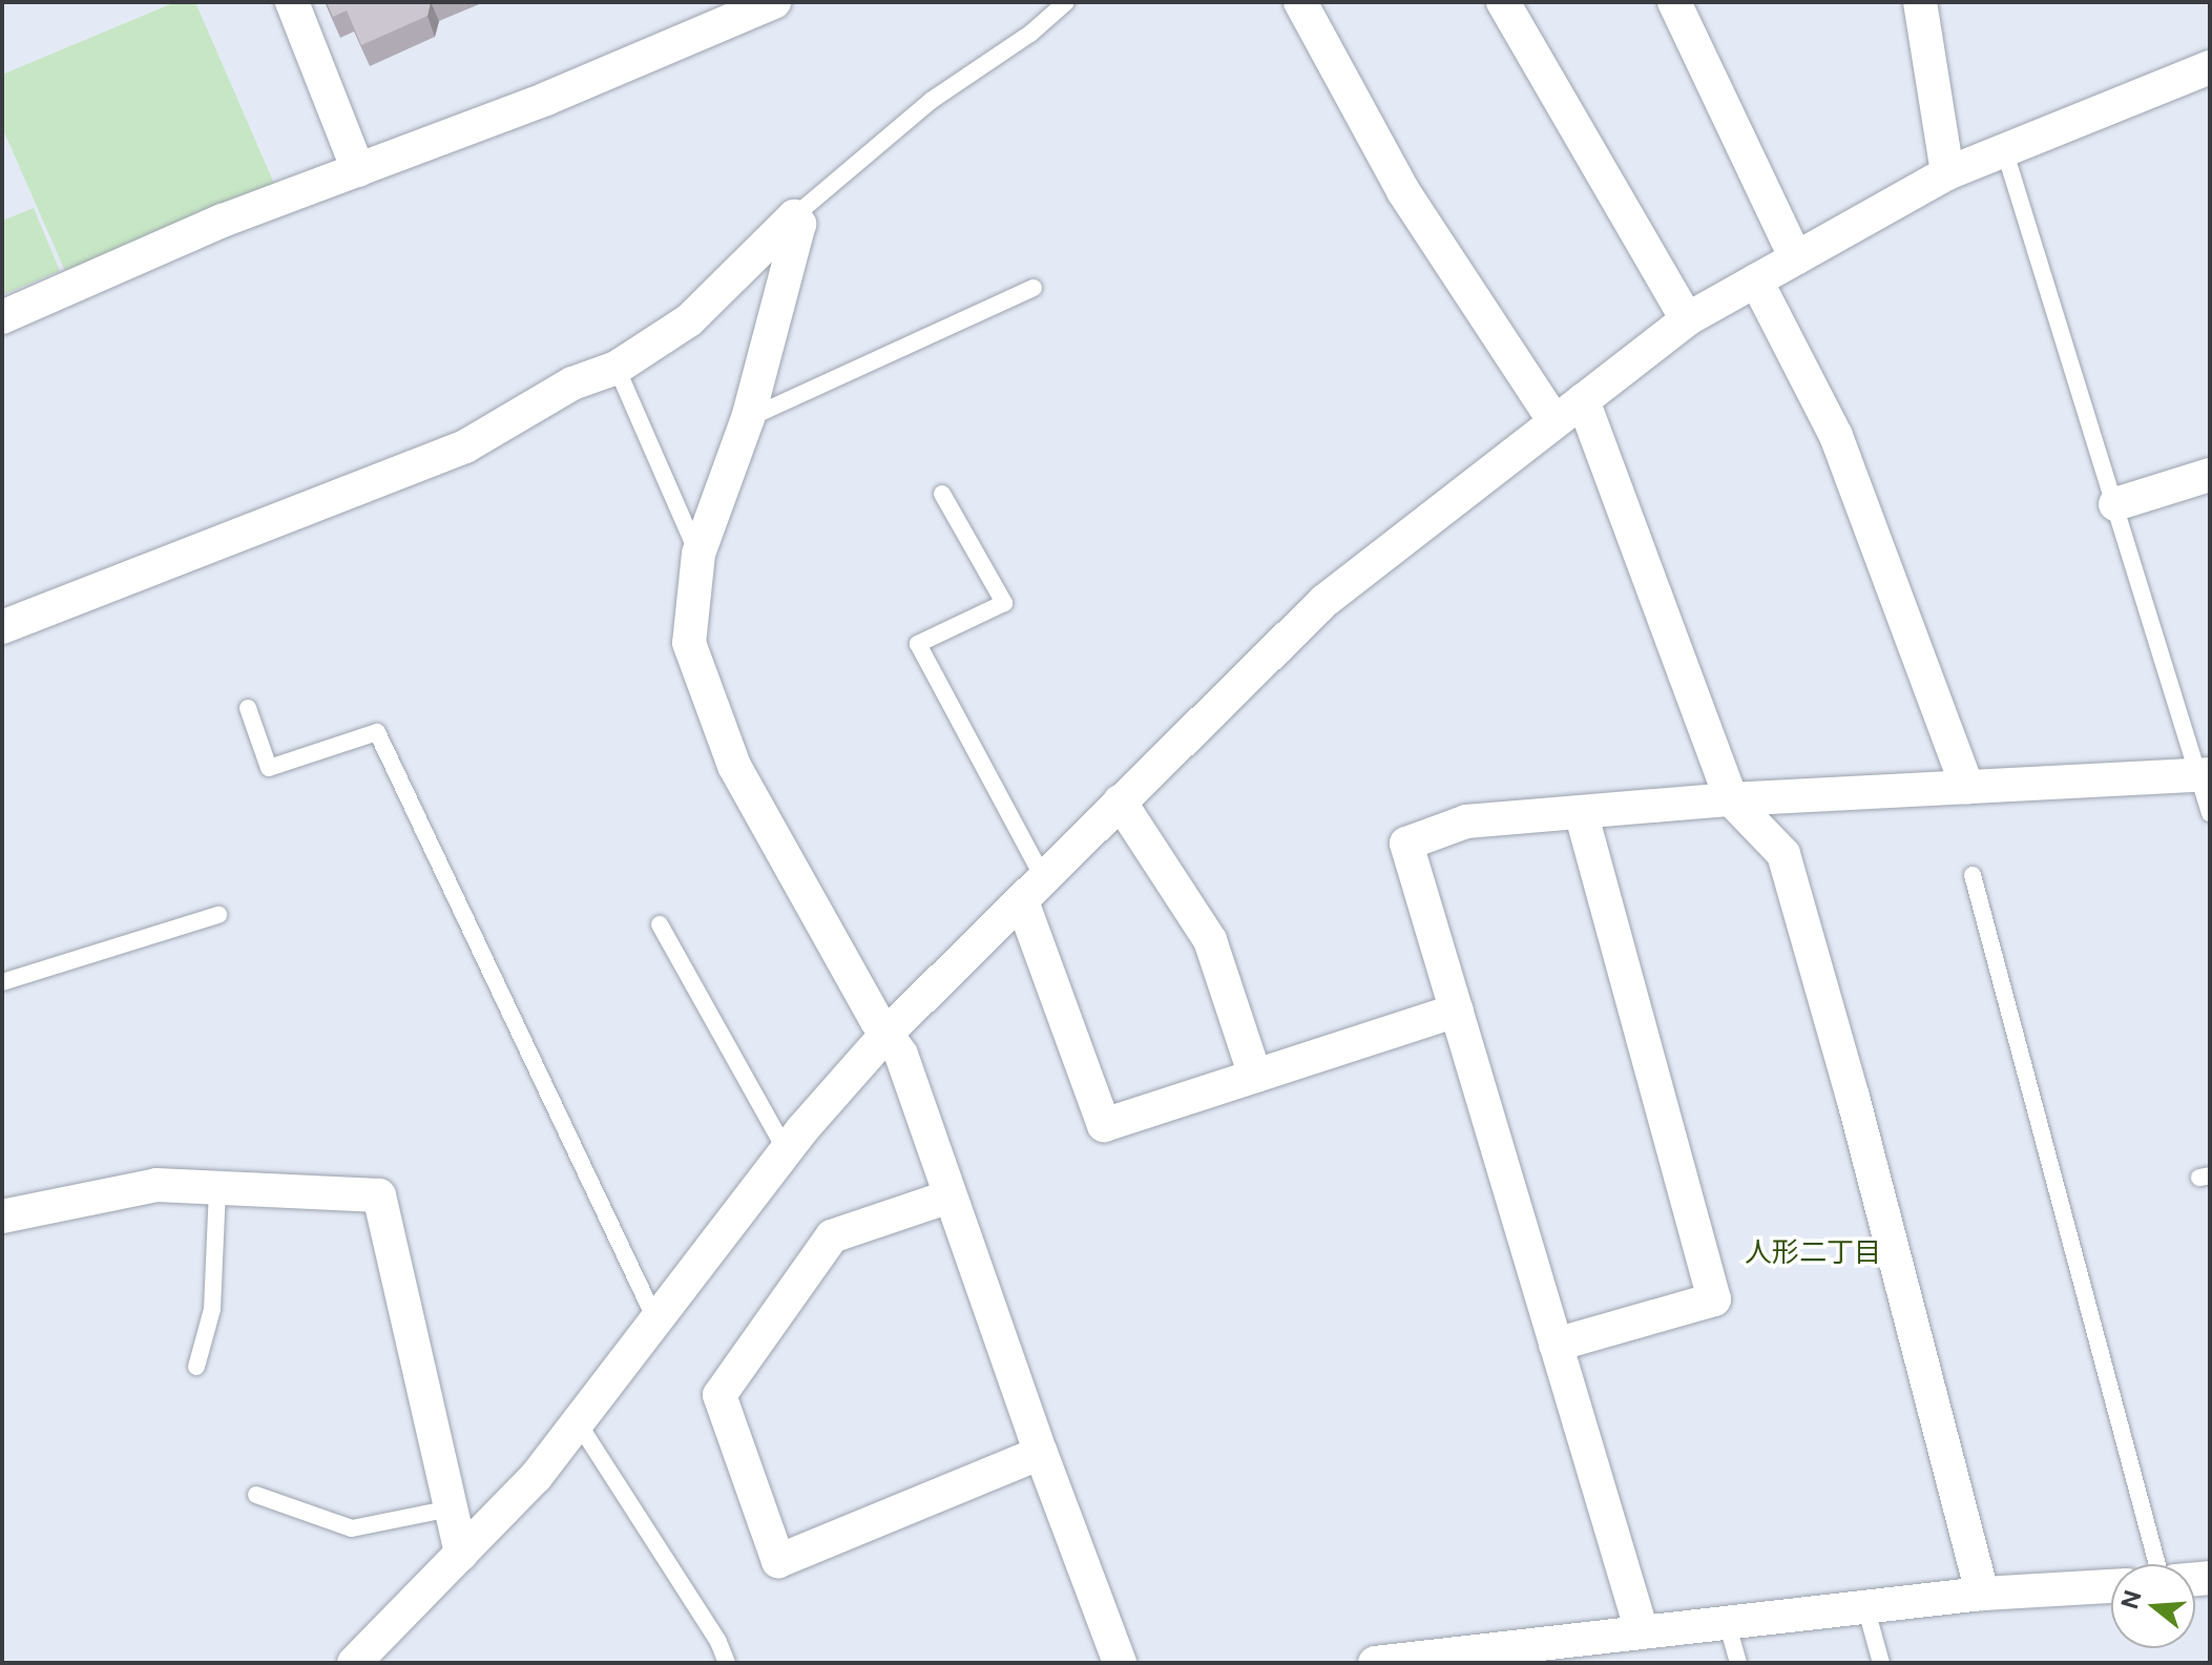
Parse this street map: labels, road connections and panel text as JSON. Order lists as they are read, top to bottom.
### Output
{
  "districts": ["人形二丁目"],
  "north": "left"
}
